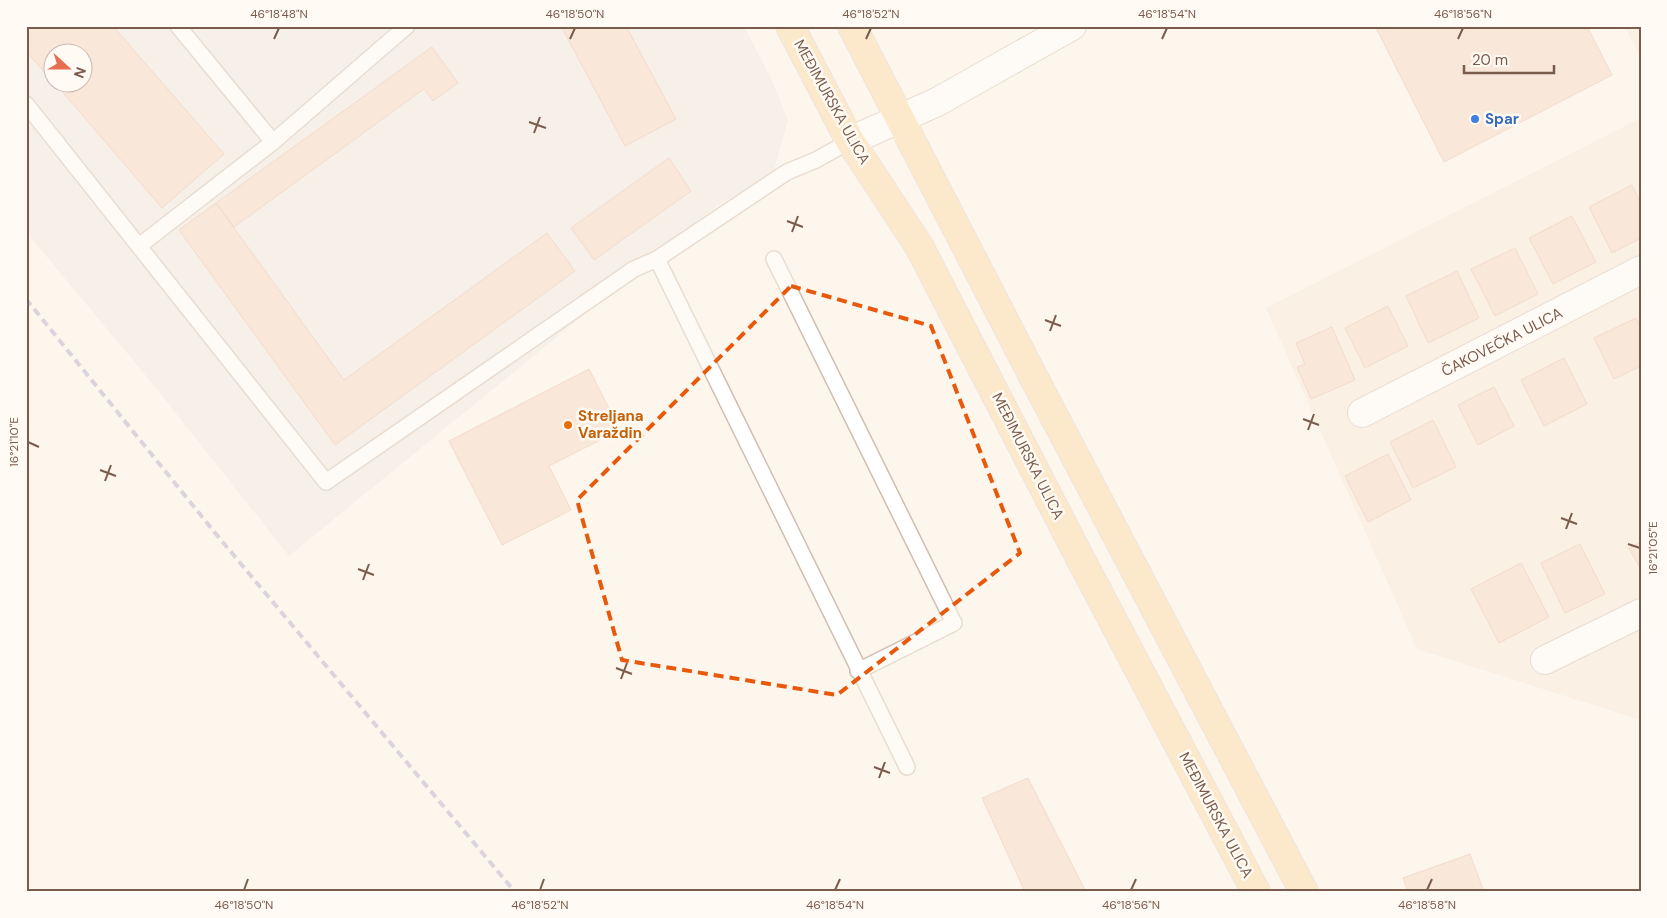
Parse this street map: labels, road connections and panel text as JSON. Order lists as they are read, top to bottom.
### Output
{
  "streets": {
    "main road": ["MEĐIMURSKA ULICA"],
    "street": ["ČAKOVEČKA ULICA"]
  },
  "places": ["Spar", "Streljana Varaždin"],
  "scale_bar": "20 m",
  "north": "right",
  "coordinates": [
    "46°18'48\"N",
    "46°18'50\"N",
    "46°18'52\"N",
    "46°18'54\"N",
    "46°18'56\"N",
    "16°21'10\"E",
    "16°21'05\"E",
    "46°18'58\"N"
  ]
}
